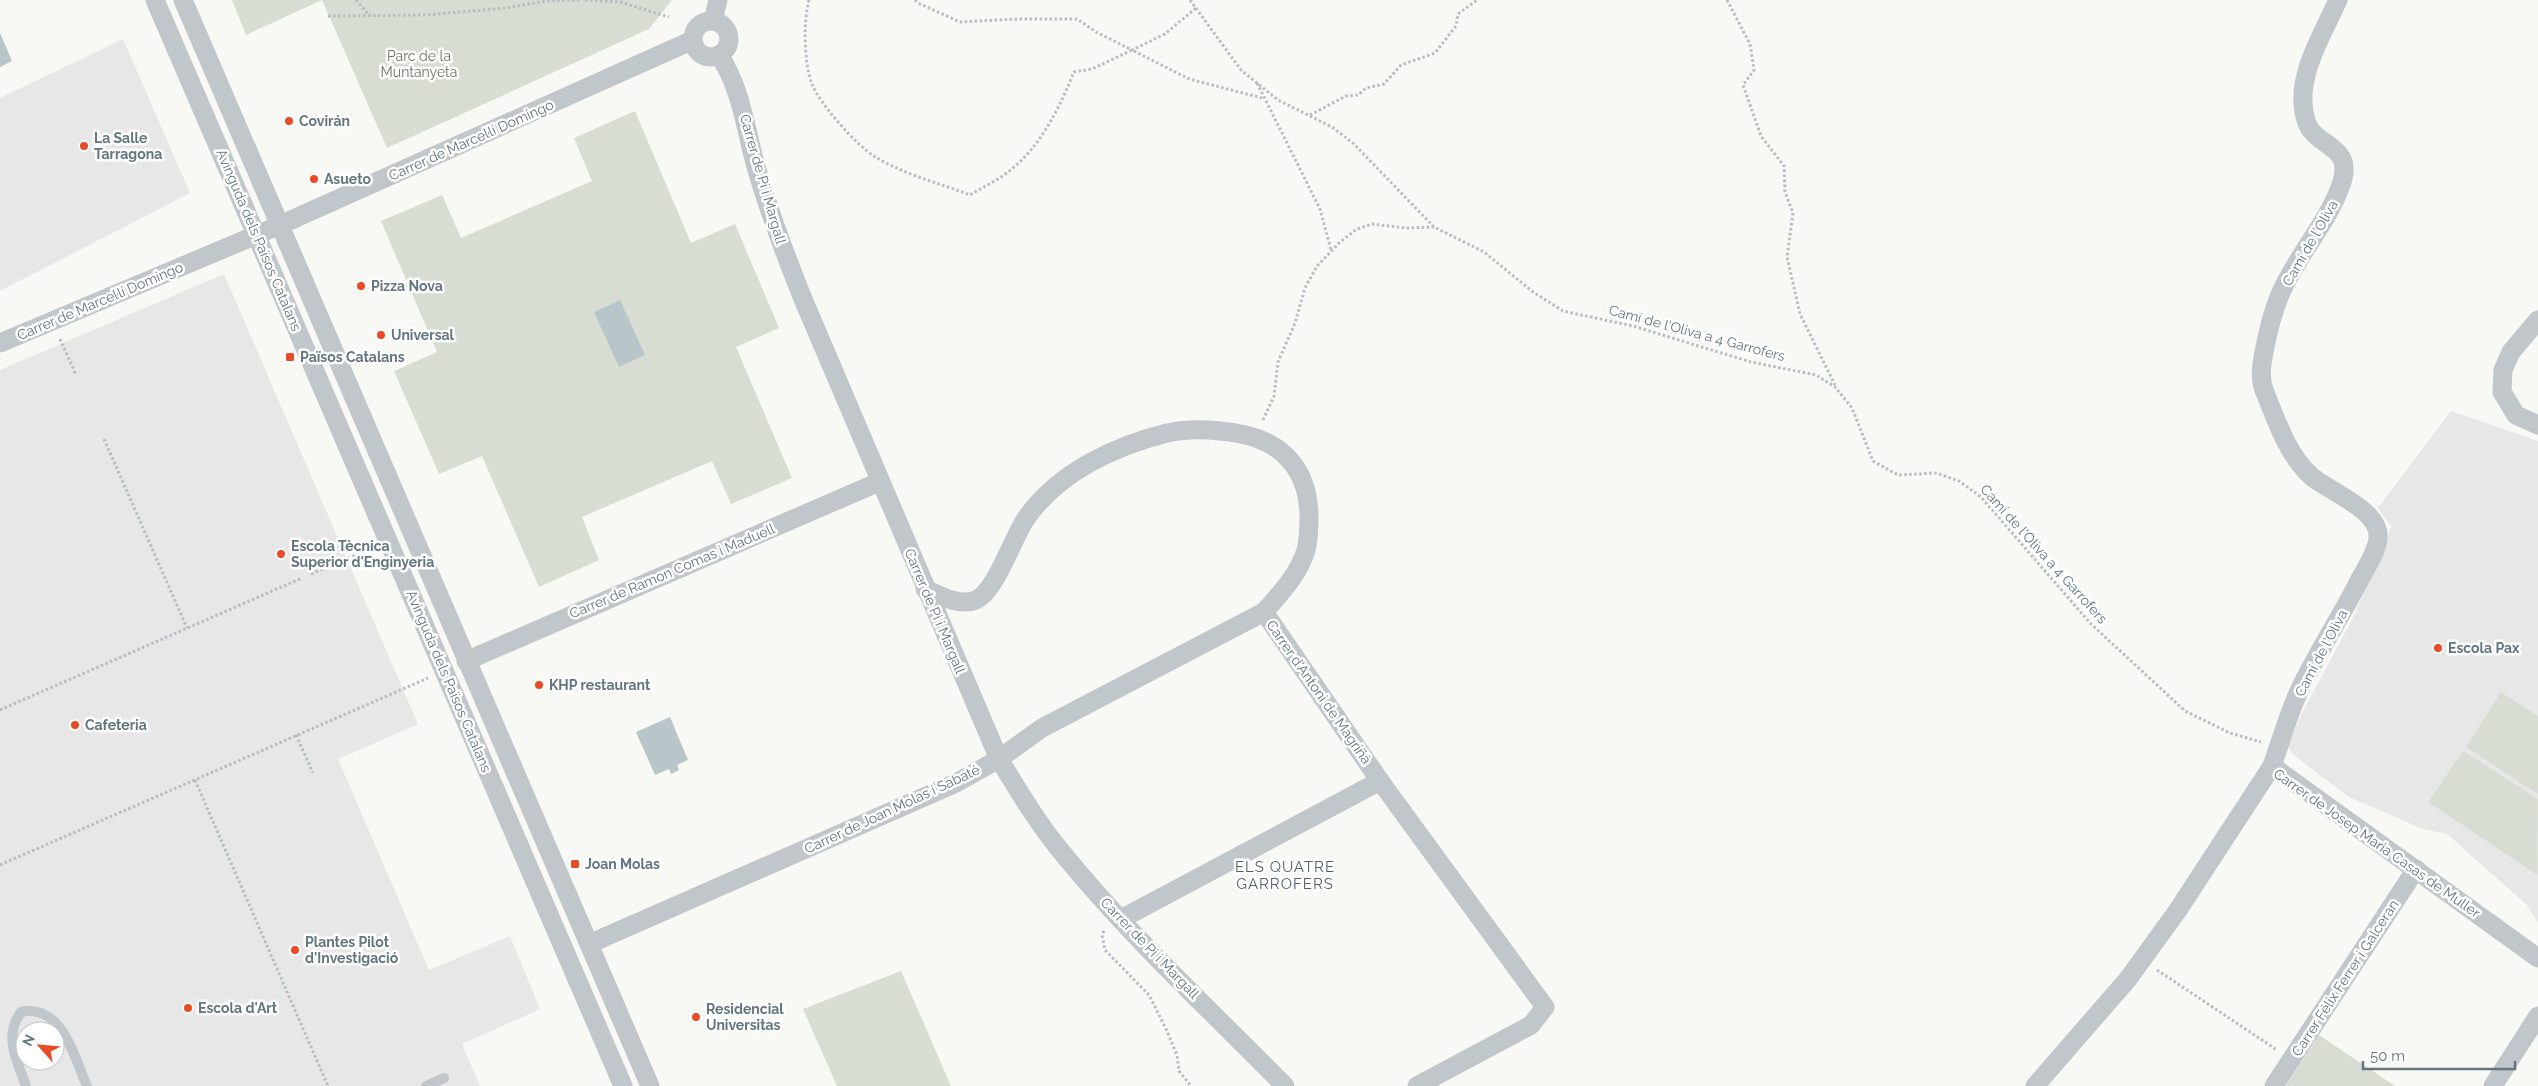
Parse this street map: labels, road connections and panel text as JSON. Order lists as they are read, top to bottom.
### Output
{
  "streets": {
    "street": [
      "Carrer de Marcel·lí Domingo",
      "Carrer de Pi i Margall",
      "Avinguda dels Països Catalans",
      "Camí de l'Oliva",
      "Carrer de Ramon Comas i Maduell",
      "Carrer d'Antoni de Magriñà",
      "Carrer de Joan Molas i Sabaté",
      "Carrer de Josep Maria Casas de Muller",
      "Carrer Félix Ferrer i Galceran"
    ],
    "path": ["Camí de l'Oliva a 4 Garrofers"]
  },
  "crossings": [
    ["Carrer de Marcel·lí Domingo", "Carrer de Pi i Margall"],
    ["Carrer de Marcel·lí Domingo", "Avinguda dels Països Catalans"],
    ["Carrer de Pi i Margall", "Carrer de Ramon Comas i Maduell"],
    ["Carrer de Pi i Margall", "Carrer d'Antoni de Magriñà"],
    ["Carrer de Pi i Margall", "Carrer de Joan Molas i Sabaté"],
    ["Avinguda dels Països Catalans", "Carrer de Ramon Comas i Maduell"],
    ["Avinguda dels Països Catalans", "Carrer de Joan Molas i Sabaté"],
    ["Camí de l'Oliva", "Camí de l'Oliva a 4 Garrofers"],
    ["Camí de l'Oliva", "Carrer de Josep Maria Casas de Muller"],
    ["Carrer d'Antoni de Magriñà", "Carrer de Joan Molas i Sabaté"],
    ["Carrer de Josep Maria Casas de Muller", "Carrer Félix Ferrer i Galceran"]
  ],
  "districts": ["ELS QUATRE GARROFERS"],
  "parks": ["Parc de la Muntanyeta"],
  "places": {
    "other": [
      "Covirán",
      "La Salle Tarragona",
      "Asueto",
      "Pizza Nova",
      "Universal",
      "Escola Tècnica Superior d'Enginyeria",
      "Escola Pax",
      "KHP restaurant",
      "Cafeteria",
      "Plantes Pilot d'Investigació",
      "Escola d'Art",
      "Residencial Universitas"
    ],
    "transit": ["Països Catalans", "Joan Molas"]
  },
  "scale_bar": "50 m",
  "north": "top left"
}
